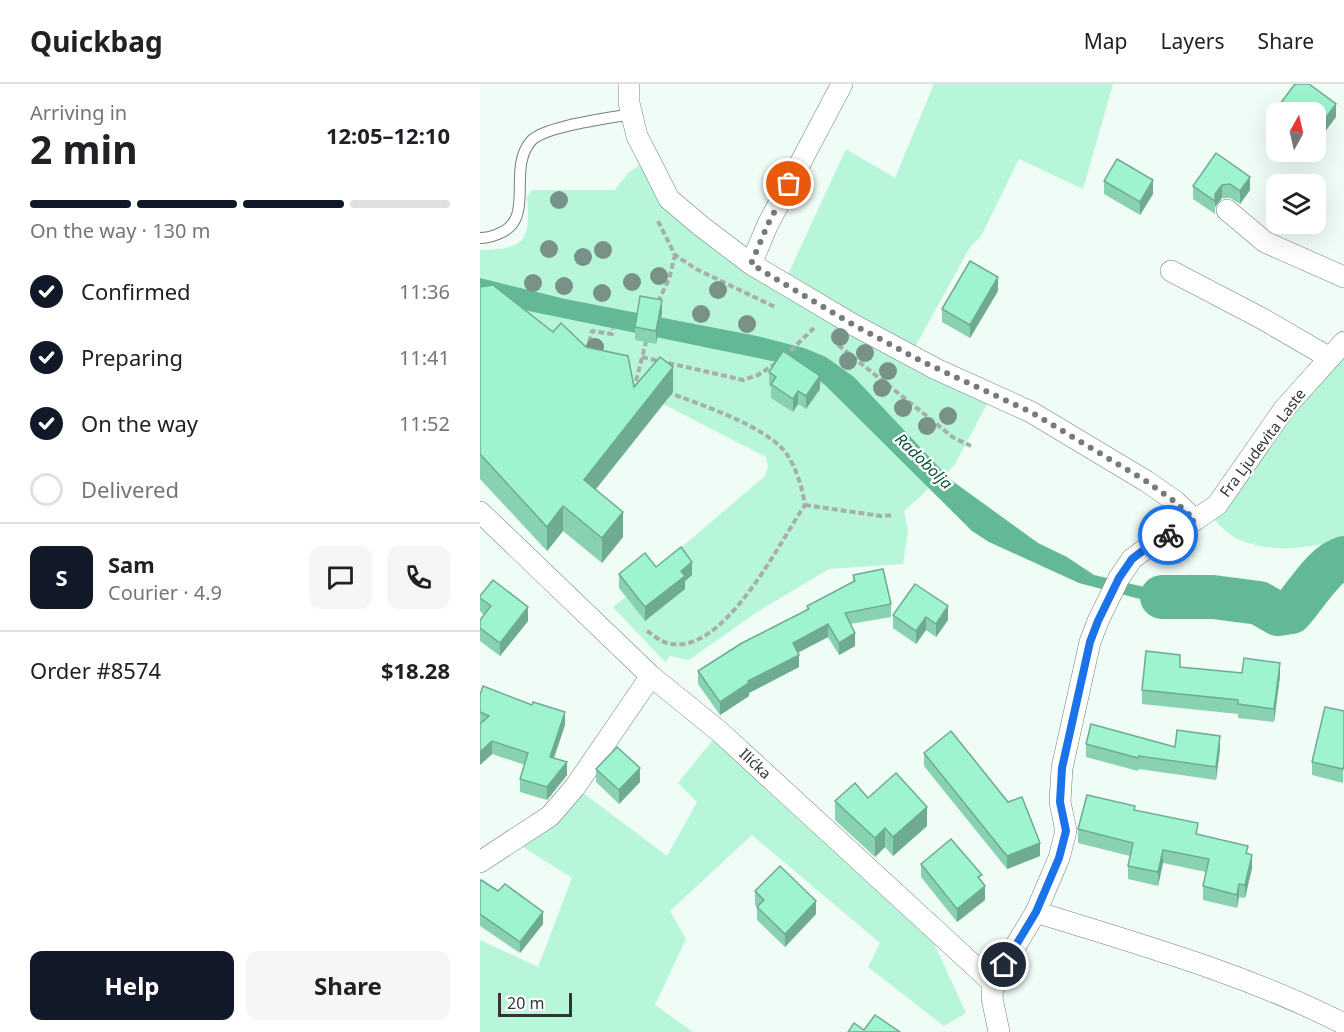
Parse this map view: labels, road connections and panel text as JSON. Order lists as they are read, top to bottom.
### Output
{
  "streets": {
    "street": ["Fra Ljudevita Laste", "Ilićka"]
  },
  "crossings": [
    ["Fra Ljudevita Laste", "Ilićka"]
  ],
  "water": ["Radobolja"],
  "scale_bar": "20 m",
  "north": "top",
  "page": {
    "header": "Quickbag",
    "nav": ["Map", "Layers", "Share"],
    "heading": ["2 min", "Arriving in", "12:05–12:10"],
    "panel": [
      "Sam",
      "Courier · 4.9",
      "Order #8574",
      "$18.28"
    ],
    "bar": "On the way · 130 m",
    "list": [
      ["Confirmed", "11:36"],
      ["Preparing", "11:41"],
      ["On the way", "11:52"],
      "Delivered"
    ],
    "round": "S",
    "buttons": ["Help", "Share"],
    "scale": "20 m"
  }
}
